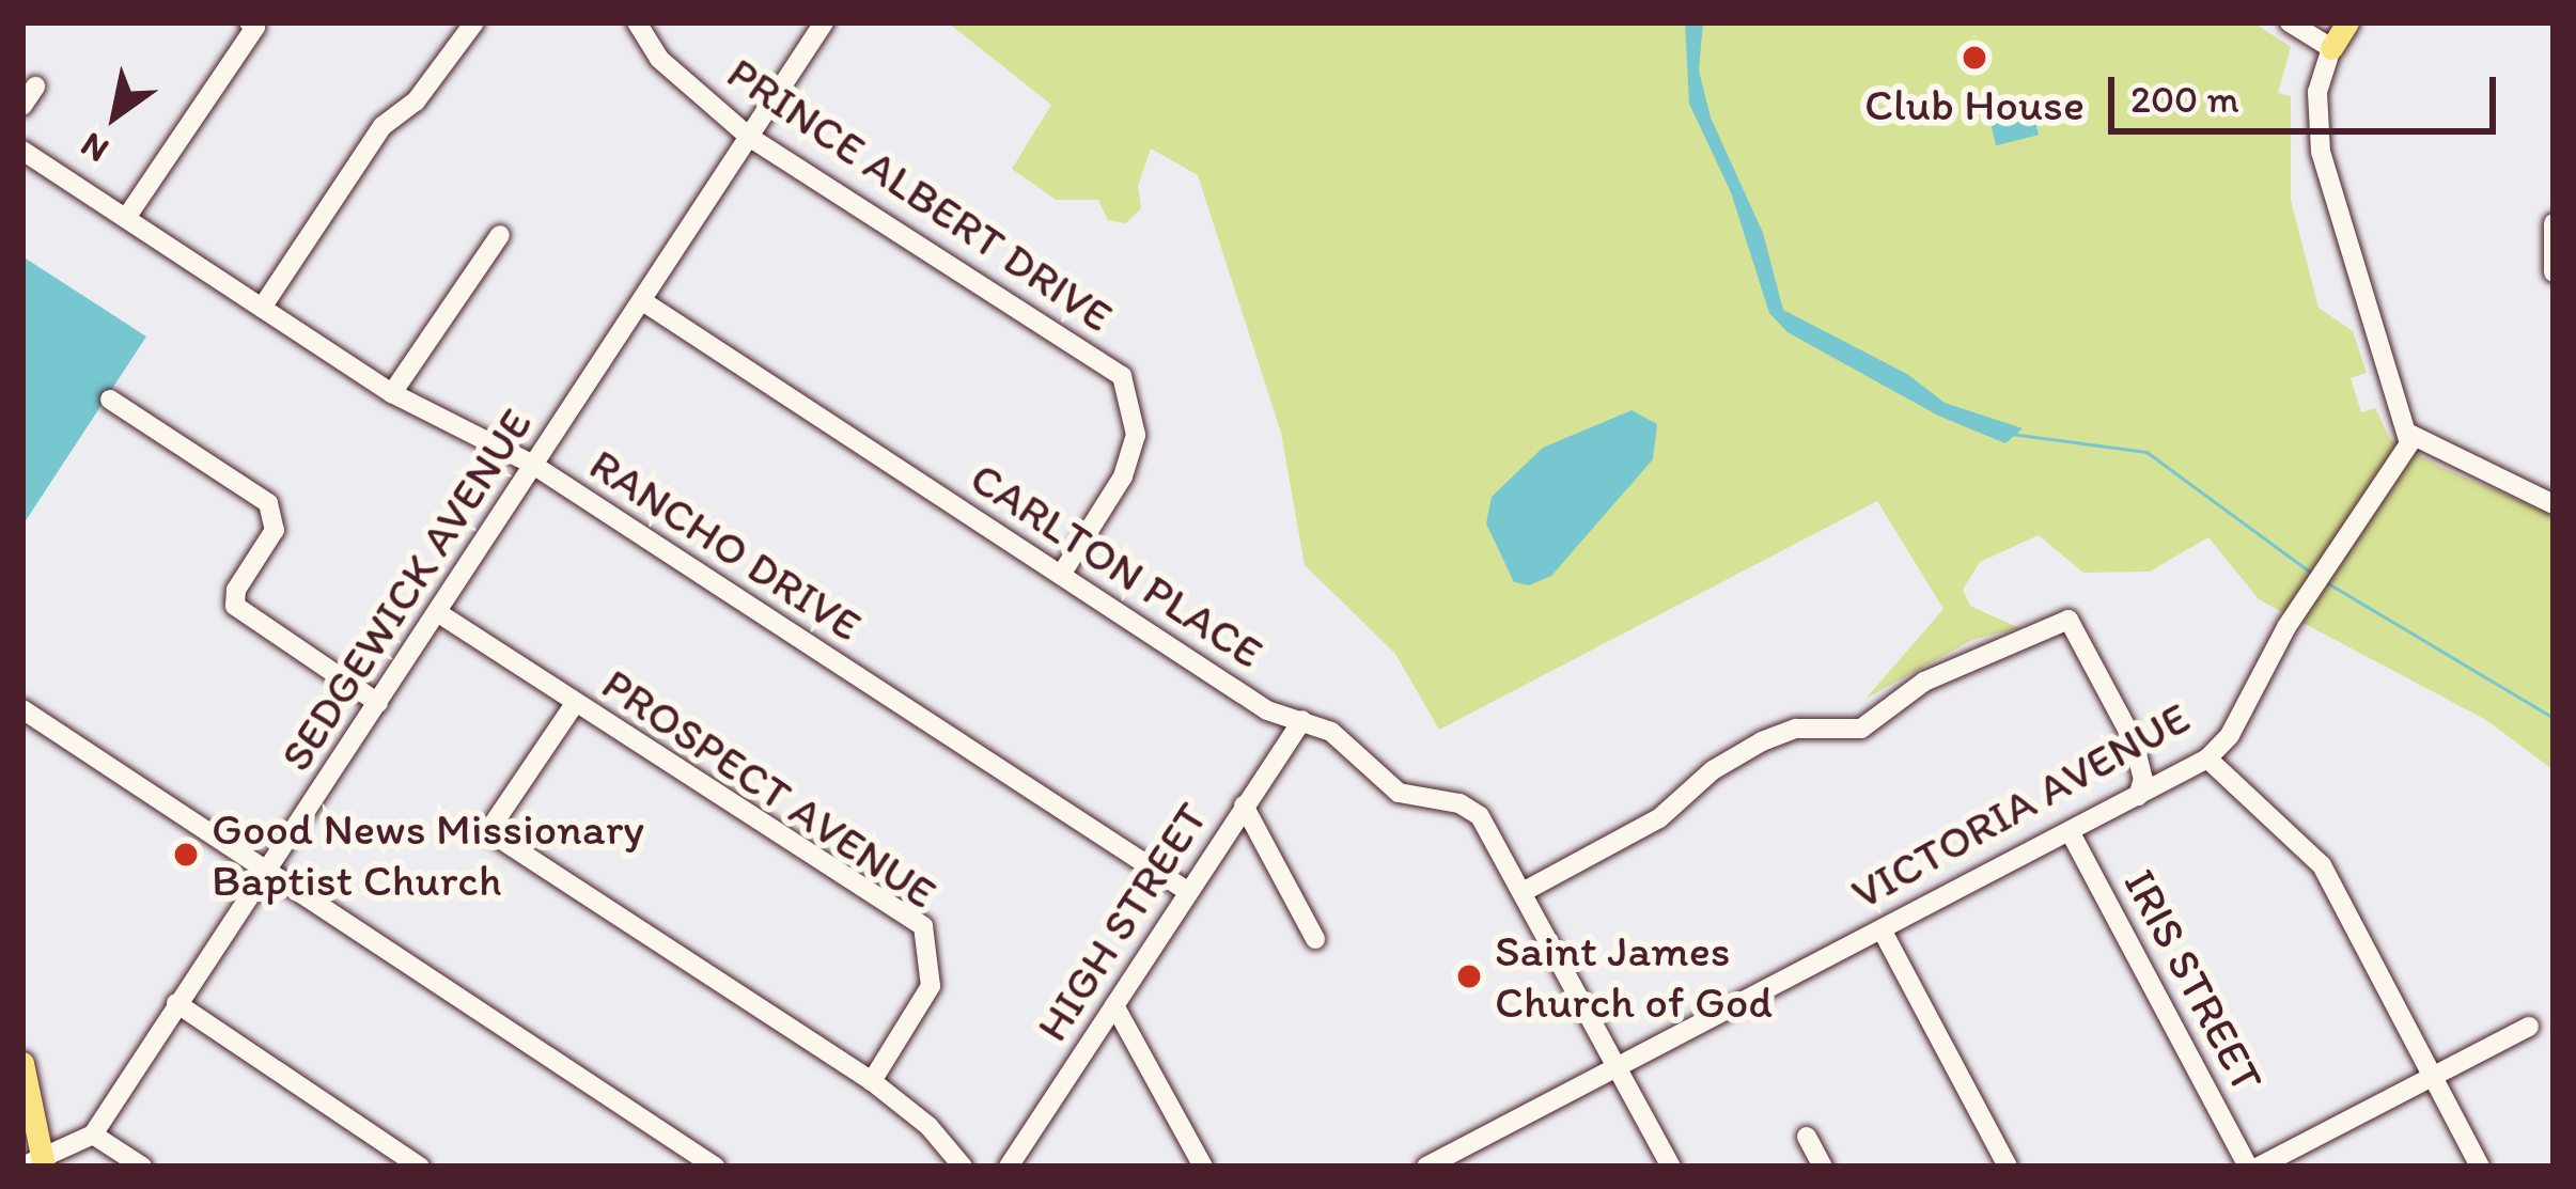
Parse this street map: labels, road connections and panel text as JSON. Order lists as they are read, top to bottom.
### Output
{
  "streets": {
    "street": [
      "PRINCE ALBERT DRIVE",
      "RANCHO DRIVE",
      "CARLTON PLACE",
      "SEDGEWICK AVENUE",
      "PROSPECT AVENUE",
      "VICTORIA AVENUE",
      "HIGH STREET",
      "IRIS STREET"
    ]
  },
  "crossings": [
    ["PRINCE ALBERT DRIVE", "CARLTON PLACE"],
    ["PRINCE ALBERT DRIVE", "SEDGEWICK AVENUE"],
    ["RANCHO DRIVE", "SEDGEWICK AVENUE"],
    ["RANCHO DRIVE", "HIGH STREET"],
    ["CARLTON PLACE", "SEDGEWICK AVENUE"],
    ["CARLTON PLACE", "VICTORIA AVENUE"],
    ["CARLTON PLACE", "HIGH STREET"],
    ["SEDGEWICK AVENUE", "PROSPECT AVENUE"],
    ["VICTORIA AVENUE", "IRIS STREET"]
  ],
  "places": ["Club House", "Good News Missionary Baptist Church", "Saint James Church of God"],
  "scale_bar": "200 m",
  "north": "bottom left"
}
